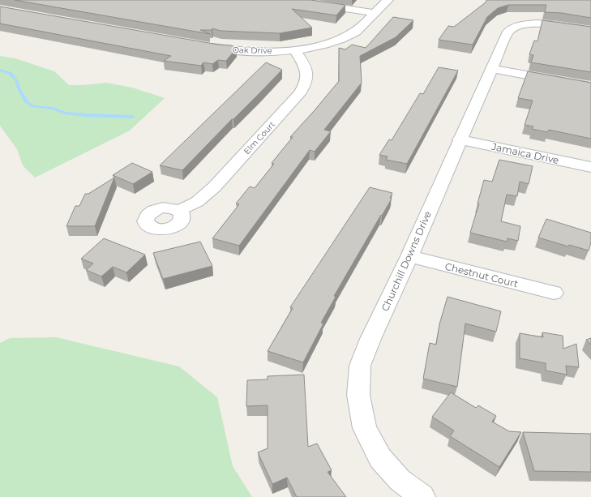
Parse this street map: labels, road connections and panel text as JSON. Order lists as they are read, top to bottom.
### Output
{
  "streets": {
    "street": [
      "Oak Drive",
      "Elm Court",
      "Jamaica Drive",
      "Churchill Downs Drive",
      "Chestnut Court"
    ]
  },
  "crossings": [
    ["Oak Drive", "Elm Court"],
    ["Jamaica Drive", "Churchill Downs Drive"],
    ["Churchill Downs Drive", "Chestnut Court"]
  ]
}
